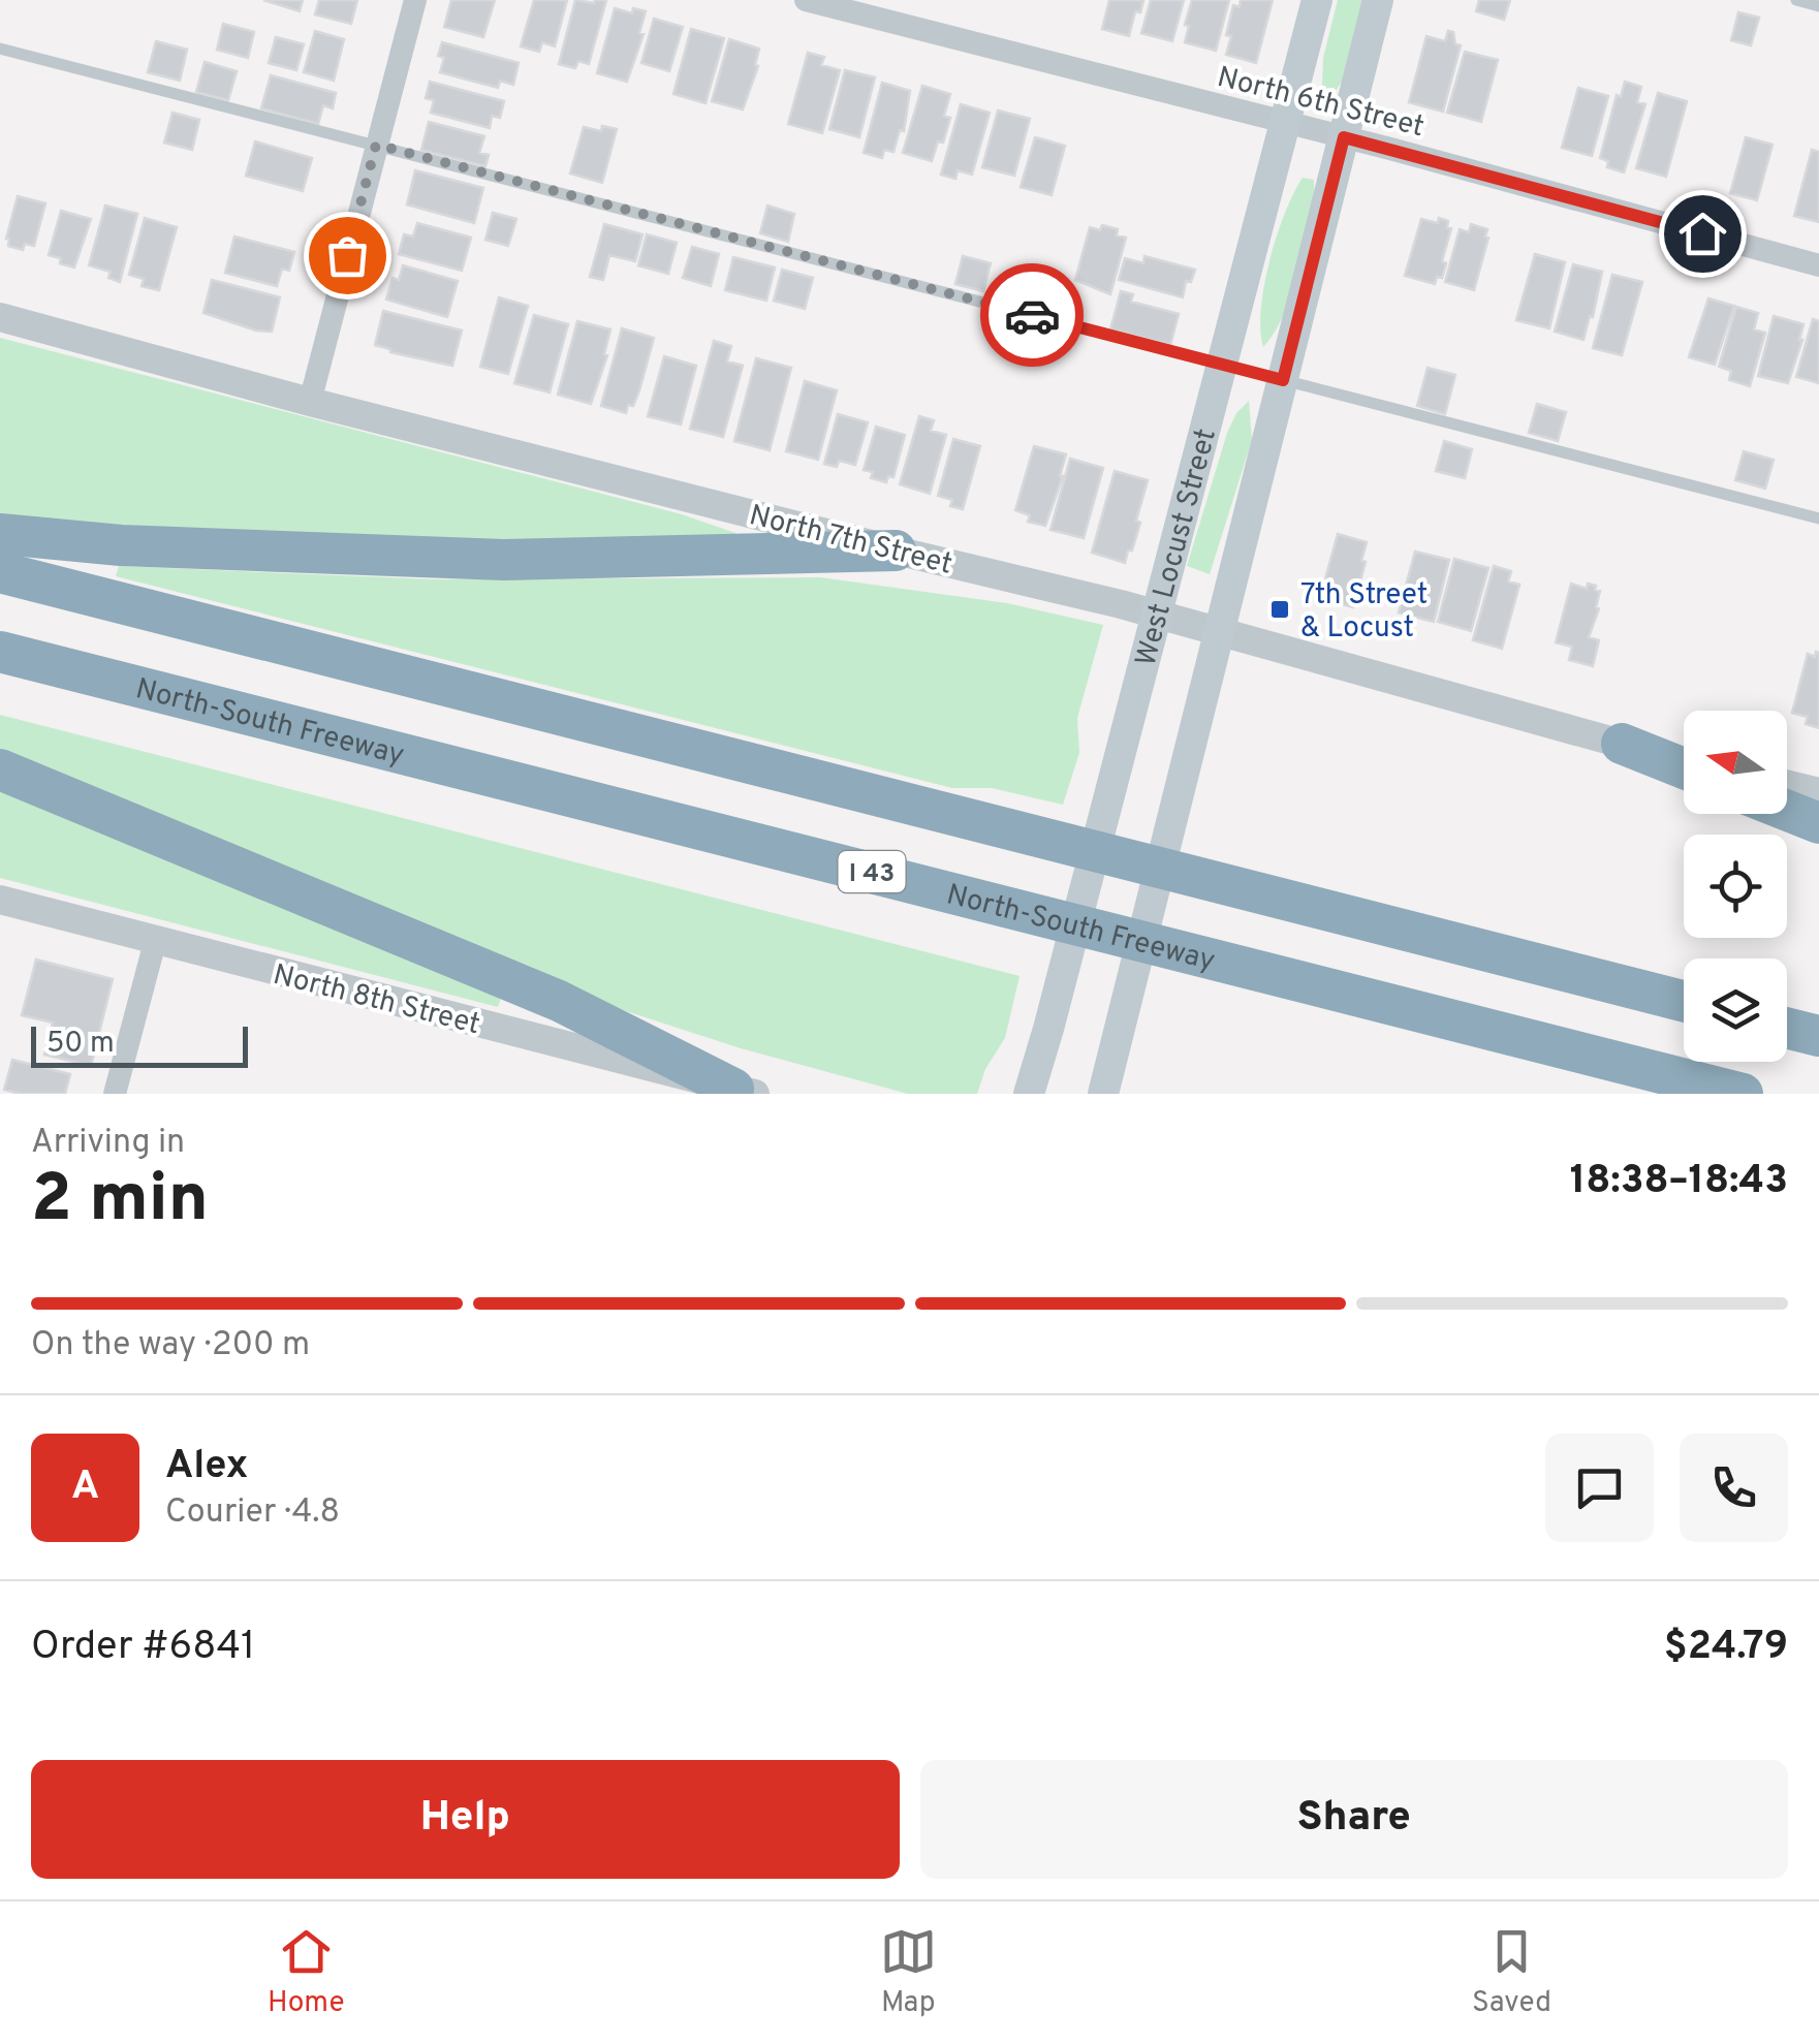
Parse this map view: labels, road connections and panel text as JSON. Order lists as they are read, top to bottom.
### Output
{
  "streets": {
    "highway": ["North-South Freeway", "I 43"],
    "main road": ["West Locust Street"],
    "street": ["North 6th Street", "North 7th Street", "North 8th Street"]
  },
  "crossings": [
    ["North 6th Street", "West Locust Street"],
    ["North 7th Street", "West Locust Street"]
  ],
  "places": {
    "transit": ["7th Street & Locust"]
  },
  "scale_bar": "50 m",
  "north": "left",
  "page": {
    "scale": "50 m",
    "heading": ["2 min", "Arriving in", "18:38–18:43"],
    "panel": [
      "Alex",
      "Courier · 4.8",
      "Order #6841",
      "$24.79"
    ],
    "bar": "On the way · 200 m",
    "round": "A",
    "buttons": ["Help", "Share"],
    "tabs": ["Home", "Map", "Saved"]
  }
}
